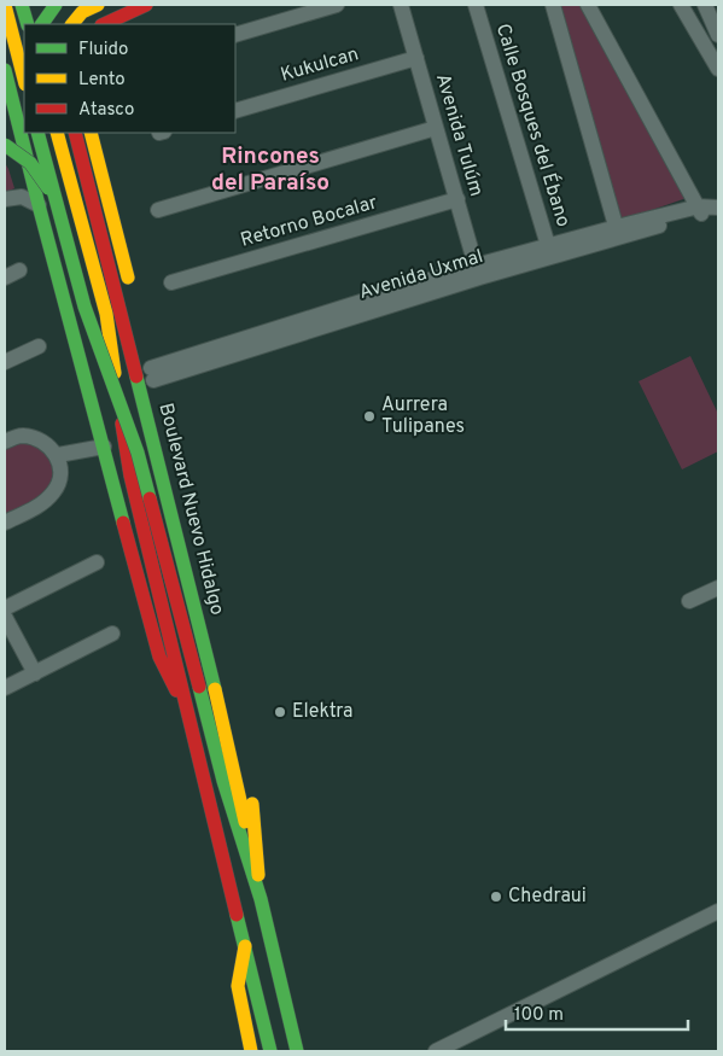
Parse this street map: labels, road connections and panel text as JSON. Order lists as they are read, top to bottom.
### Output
{
  "streets": {
    "main road": ["Boulevard Nuevo Hidalgo"],
    "street": [
      "Kukulcan",
      "Calle Bosques del Ébano",
      "Avenida Tulúm",
      "Retorno Bocalar",
      "Avenida Uxmal"
    ]
  },
  "crossings": [
    ["Kukulcan", "Avenida Tulúm"],
    ["Calle Bosques del Ébano", "Avenida Uxmal"],
    ["Avenida Tulúm", "Retorno Bocalar"],
    ["Avenida Tulúm", "Avenida Uxmal"]
  ],
  "districts": ["Rincones del Paraíso"],
  "places": ["Aurrera Tulipanes", "Elektra", "Chedraui"],
  "legend": ["Fluido", "Lento", "Atasco"],
  "scale_bar": "100 m"
}
